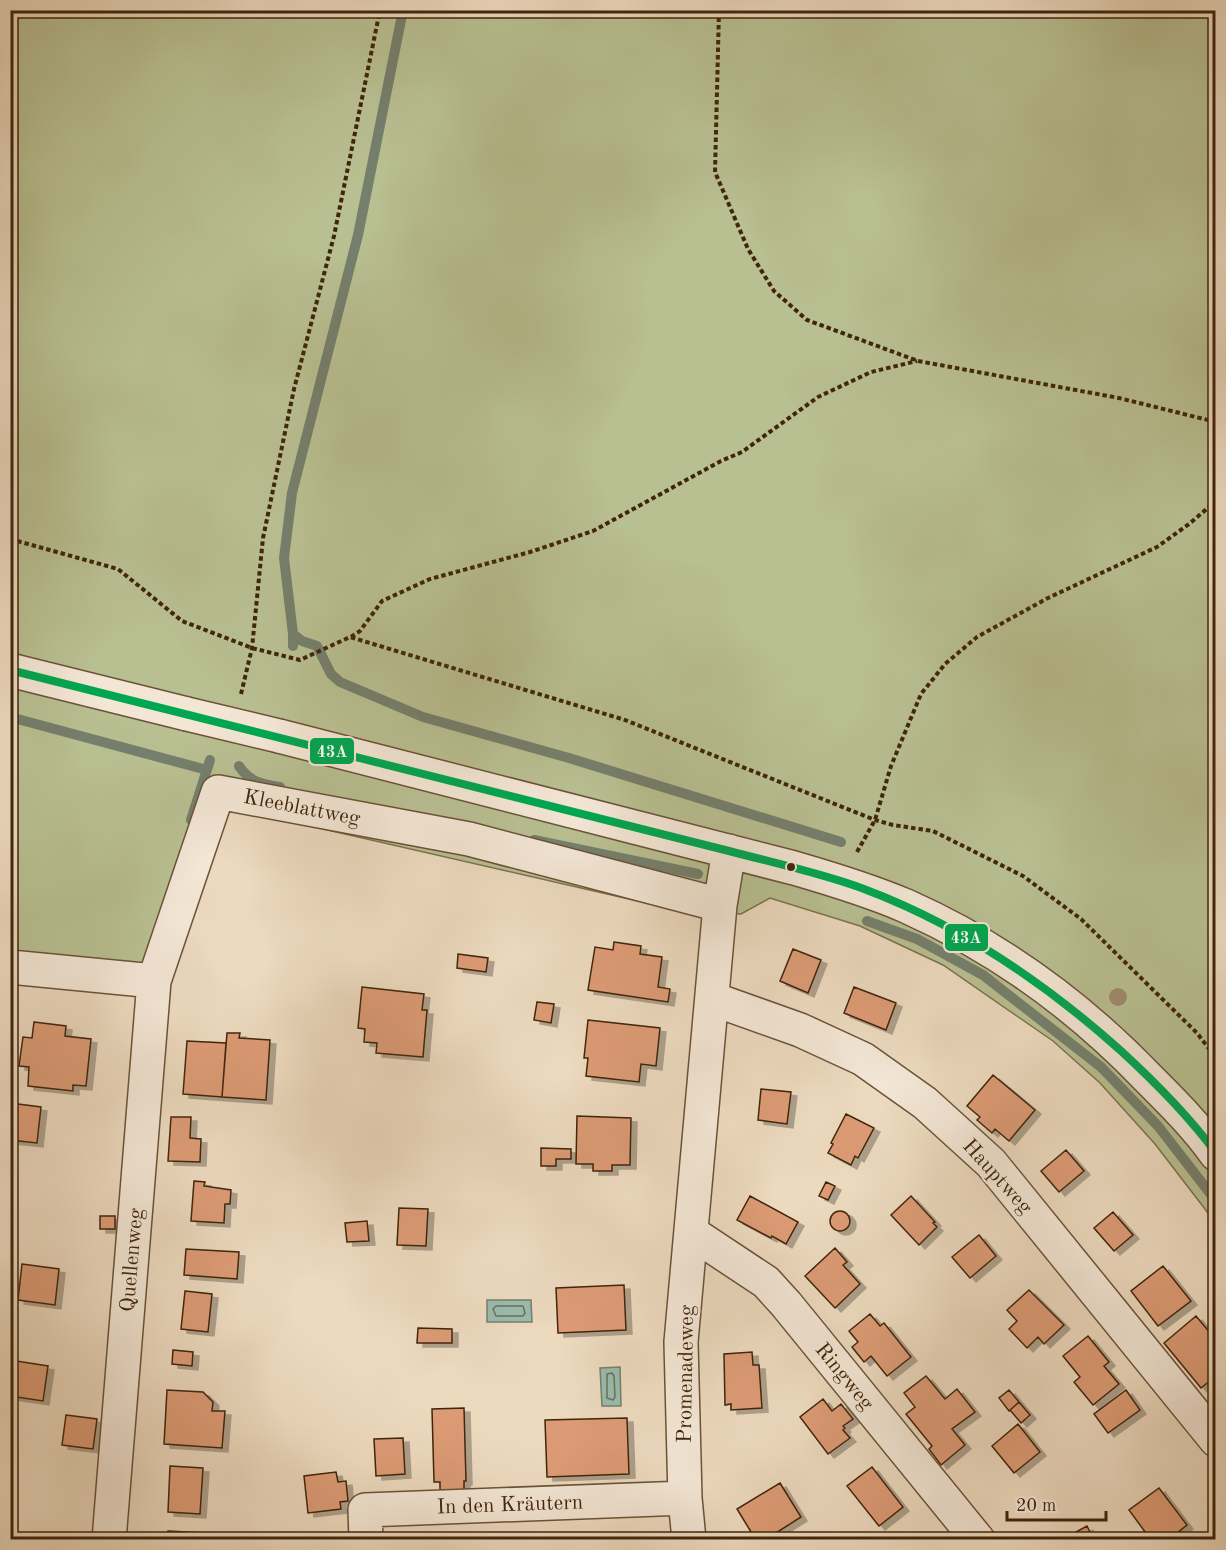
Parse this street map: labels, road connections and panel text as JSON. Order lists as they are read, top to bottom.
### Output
{
  "streets": {
    "street": [
      "Kleeblattweg",
      "Hauptweg",
      "Quellenweg",
      "Promenadeweg",
      "Ringweg",
      "In den Kräutern"
    ]
  },
  "crossings": [
    ["Kleeblattweg", "Quellenweg"],
    ["Kleeblattweg", "Promenadeweg"],
    ["Hauptweg", "Promenadeweg"],
    ["Promenadeweg", "Ringweg"],
    ["Promenadeweg", "In den Kräutern"]
  ],
  "lines": ["transit line 43A"],
  "scale_bar": "20 m"
}
